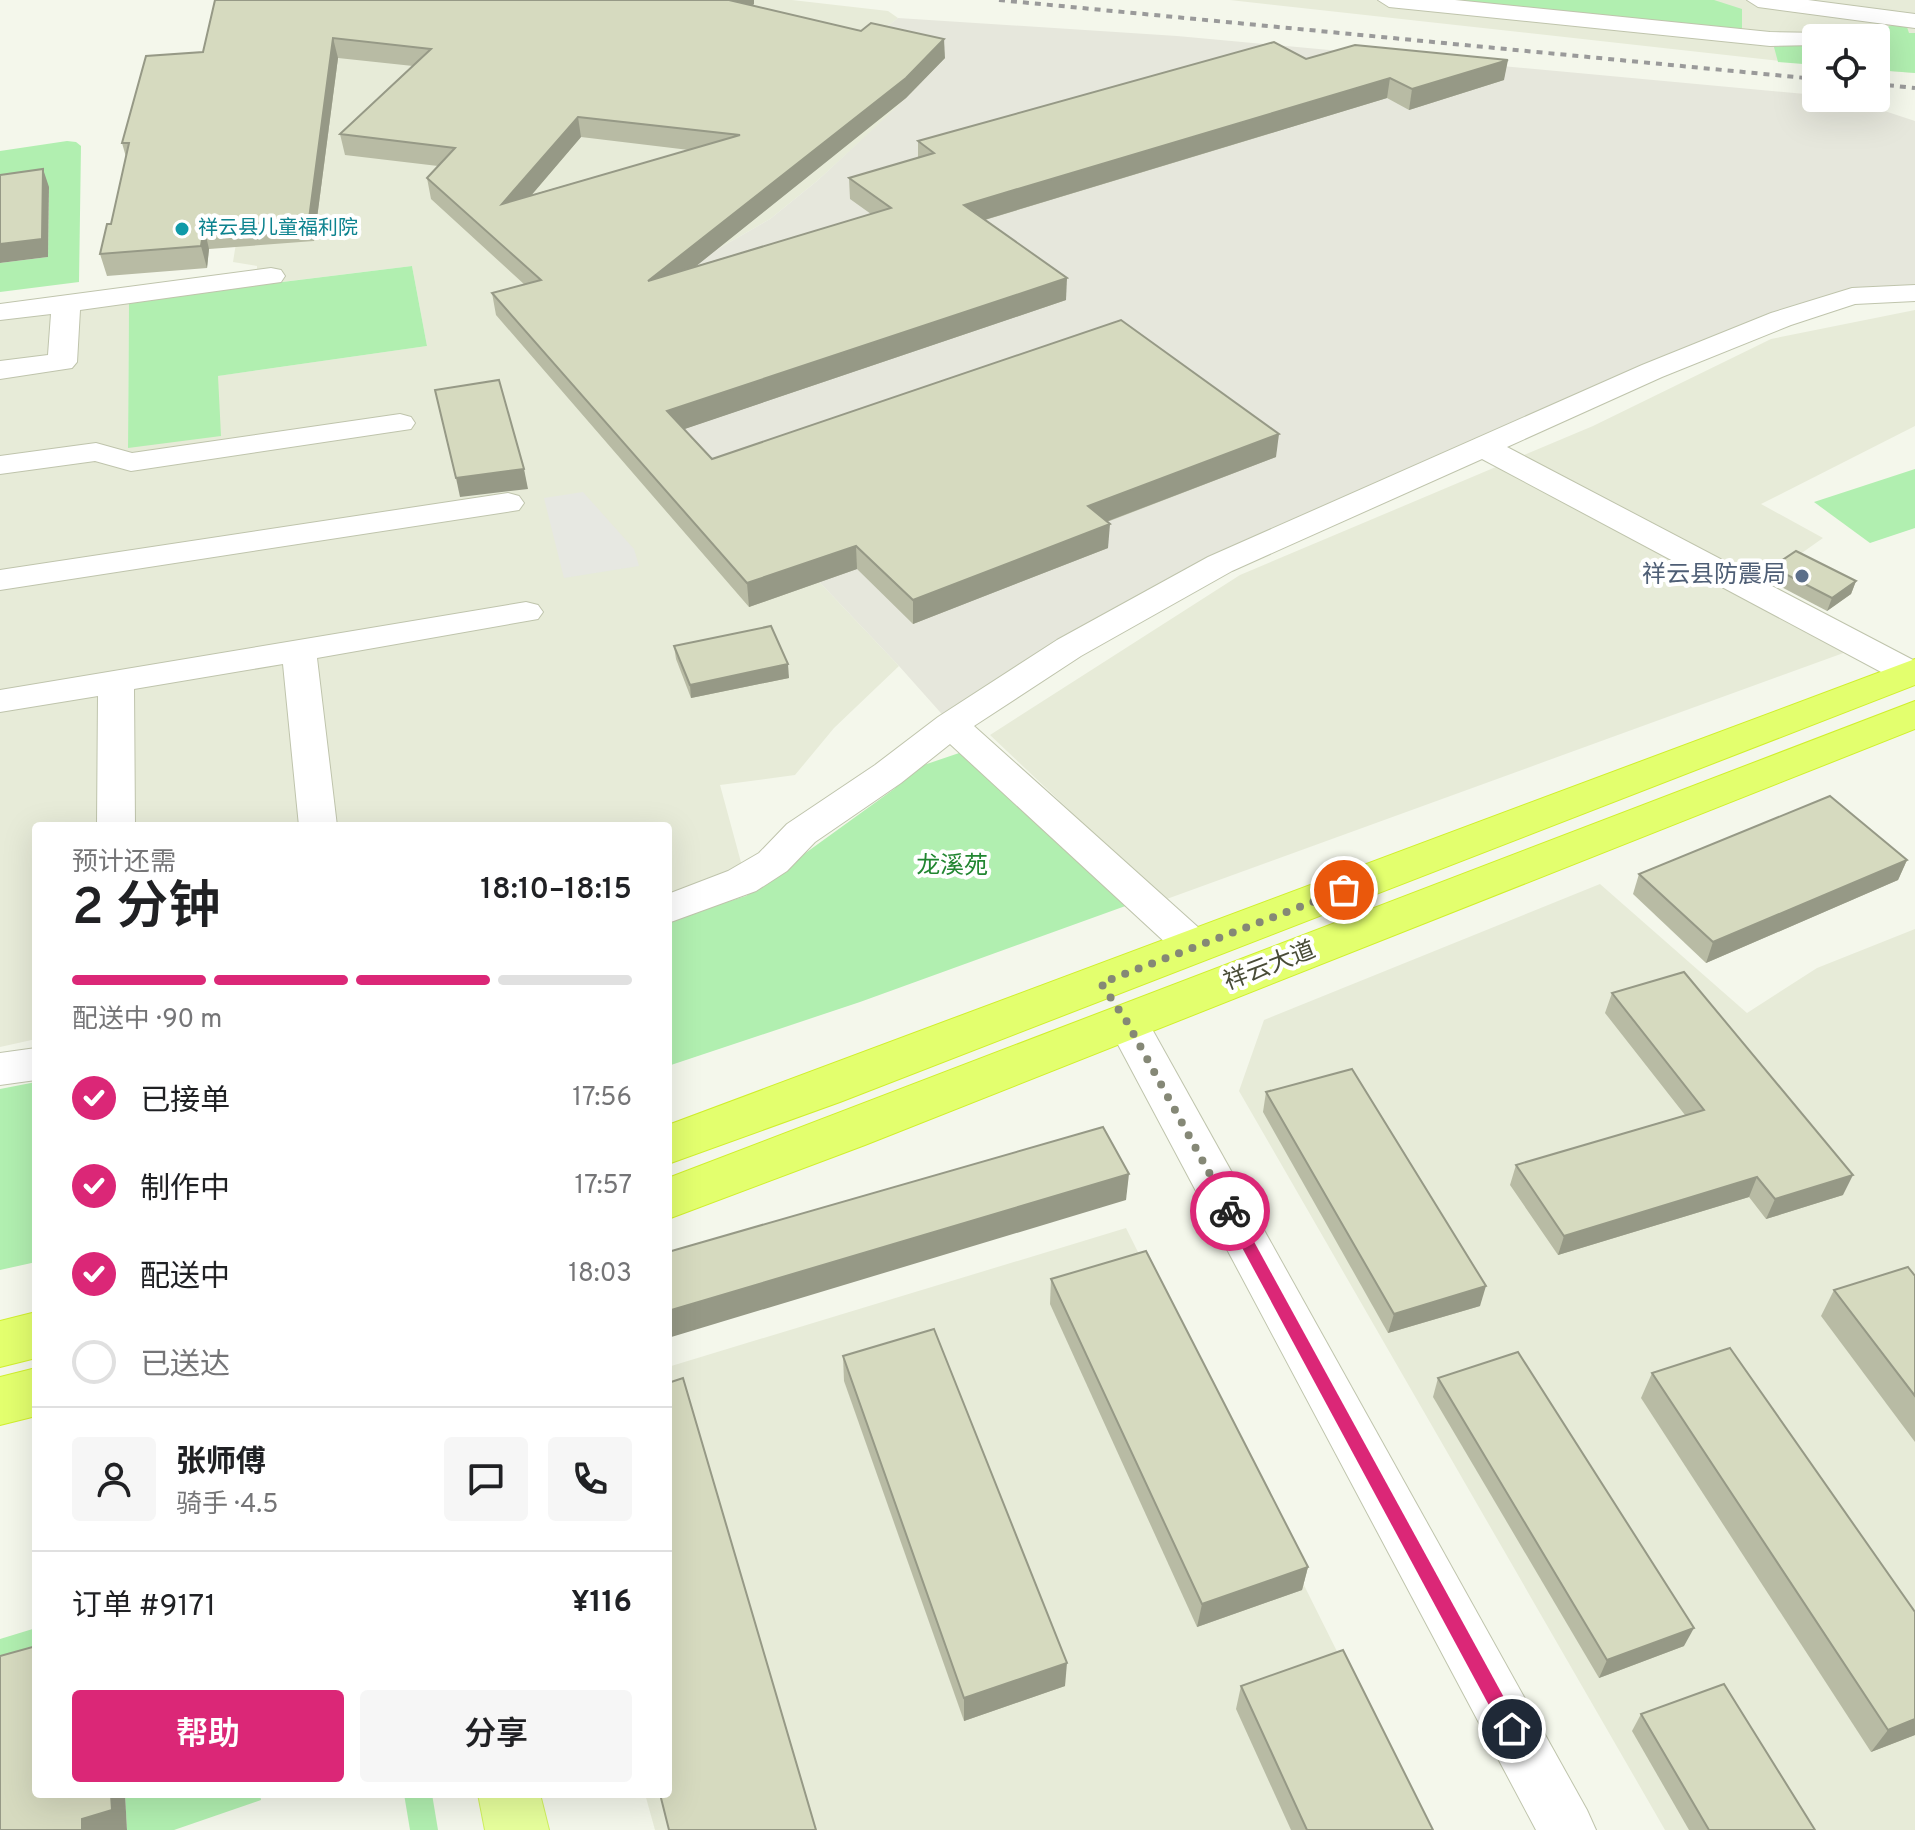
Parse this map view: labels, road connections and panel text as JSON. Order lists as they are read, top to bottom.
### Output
{
  "streets": {
    "highway": ["祥云大道"]
  },
  "parks": ["龙溪苑"],
  "places": ["祥云县儿童福利院", "祥云县防震局"],
  "page": {
    "heading": ["2 分钟", "预计还需", "18:10–18:15"],
    "panel": [
      "张师傅",
      "骑手 · 4.5",
      "订单 #9171",
      "¥116"
    ],
    "bar": "配送中 · 90 m",
    "list": [
      ["已接单", "17:56"],
      ["制作中", "17:57"],
      ["配送中", "18:03"],
      "已送达"
    ],
    "buttons": ["帮助", "分享"]
  }
}
